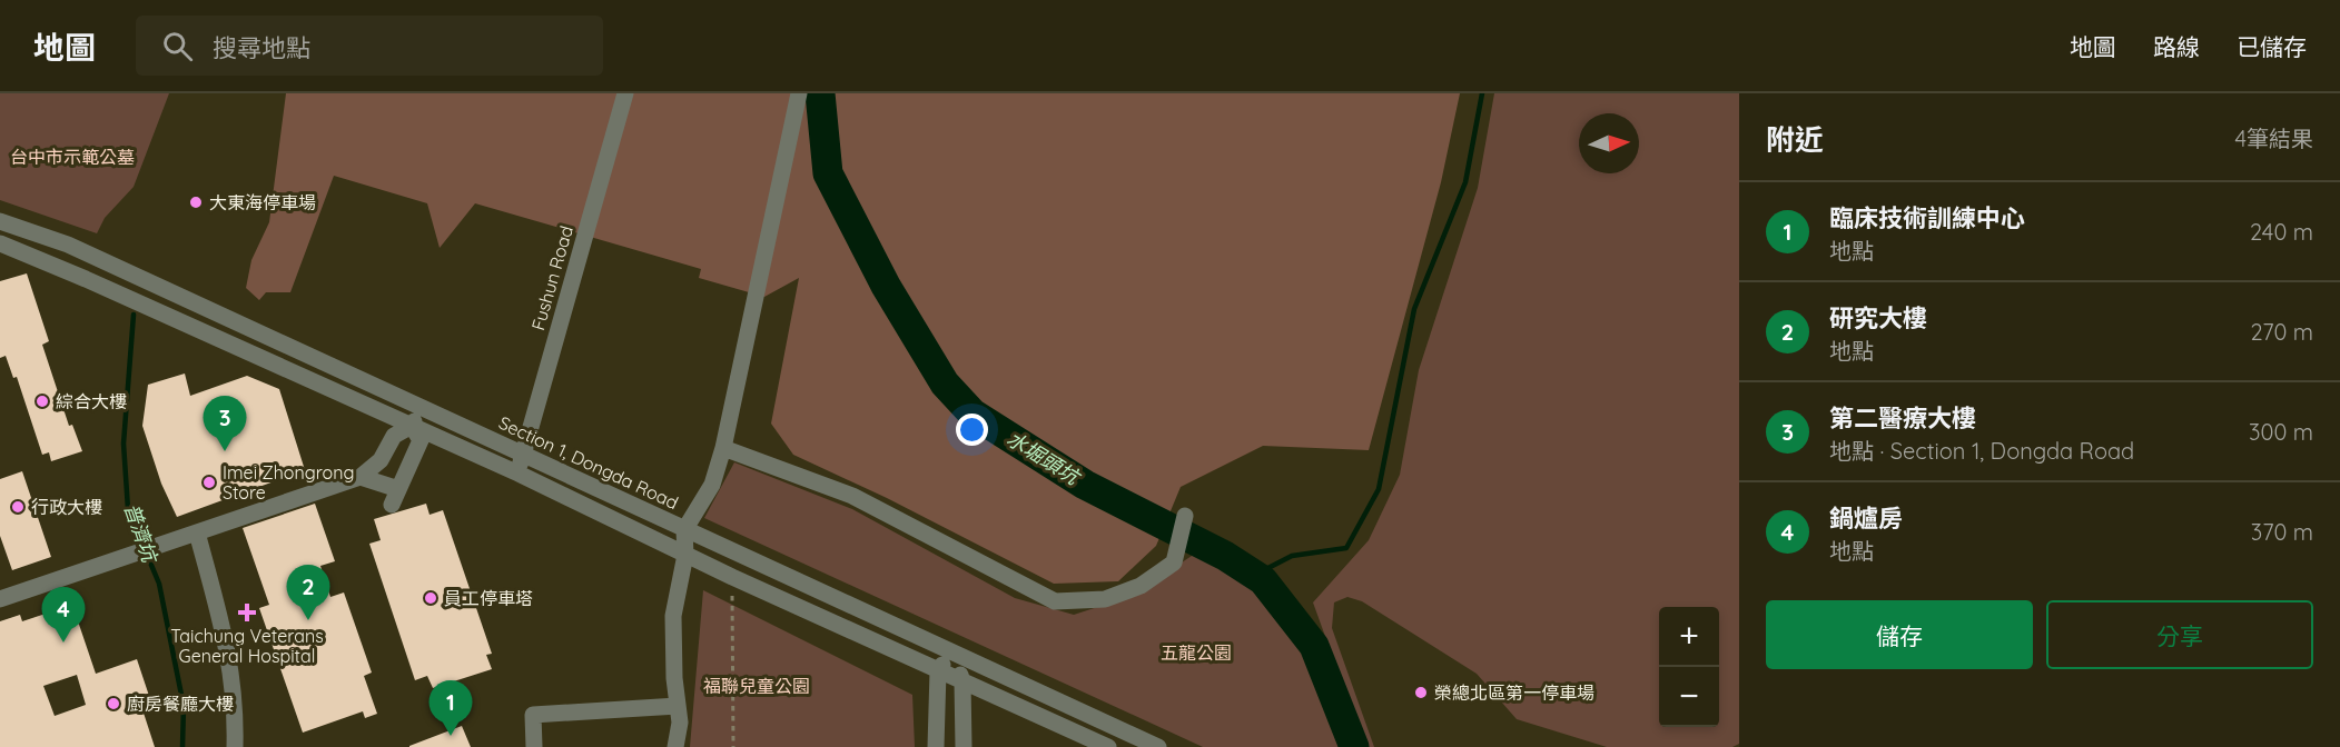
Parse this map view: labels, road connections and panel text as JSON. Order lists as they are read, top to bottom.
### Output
{
  "streets": {
    "street": ["Fushun Road", "Section 1, Dongda Road"]
  },
  "crossings": [
    ["Fushun Road", "Section 1, Dongda Road"]
  ],
  "water": ["水堀頭坑", "普濟坑"],
  "parks": ["台中市示範公墓", "五龍公園", "福聯兒童公園"],
  "places": {
    "other": [
      "大東海停車場",
      "綜合大樓",
      "Imei Zhongrong Store",
      "行政大樓",
      "員工停車塔",
      "榮總北區第一停車場",
      "廚房餐廳大樓"
    ],
    "health": ["Taichung Veterans General Hospital"]
  },
  "north": "right",
  "page": {
    "header": "地圖",
    "search": "搜尋地點",
    "nav": ["地圖", "路線", "已儲存"],
    "heading": ["附近", "4筆結果"],
    "list": [
      {
        "mark": "1",
        "name": "臨床技術訓練中心",
        "note": "地點",
        "value": "240 m"
      },
      {
        "mark": "2",
        "name": "研究大樓",
        "note": "地點",
        "value": "270 m"
      },
      {
        "mark": "3",
        "name": "第二醫療大樓",
        "note": "地點 · Section 1, Dongda Road",
        "value": "300 m"
      },
      {
        "mark": "4",
        "name": "鍋爐房",
        "note": "地點",
        "value": "370 m"
      }
    ],
    "pins": [
      "3",
      "2",
      "4",
      "1"
    ],
    "buttons": ["儲存", "分享"],
    "map_buttons": ["+", "−"]
  }
}
